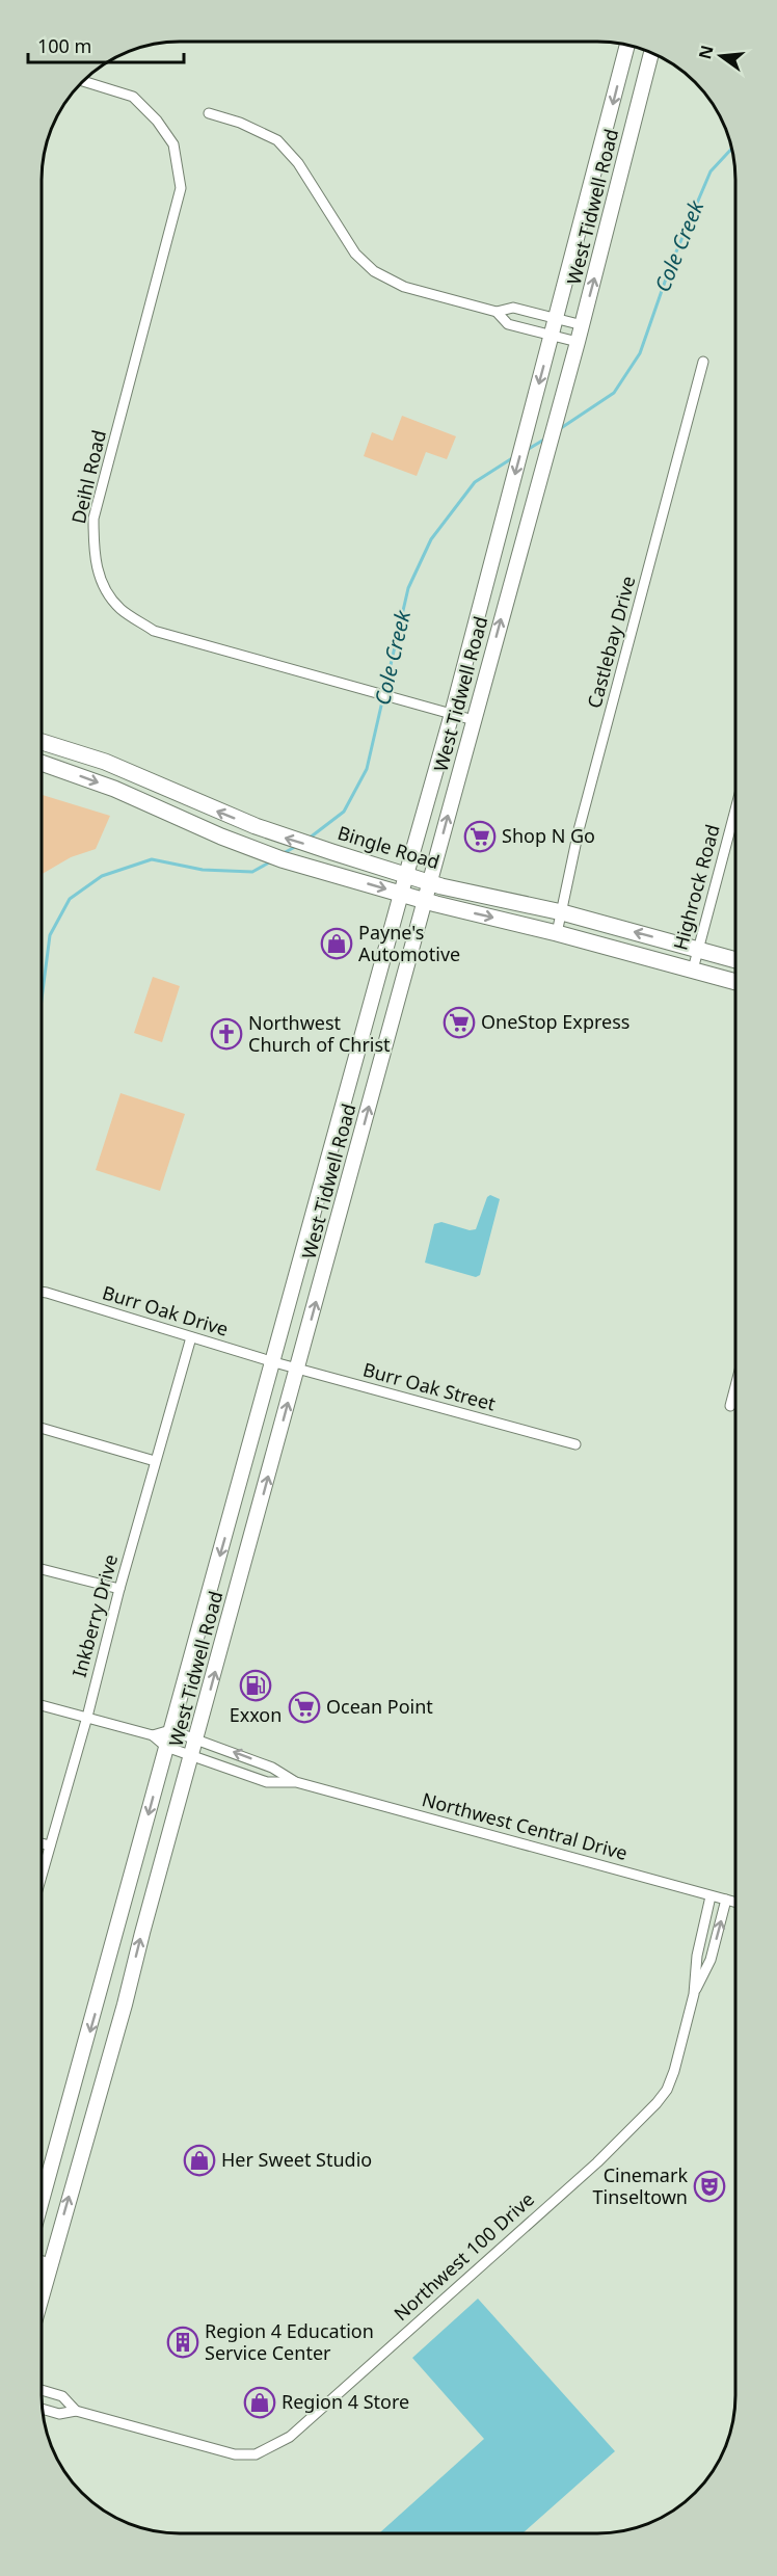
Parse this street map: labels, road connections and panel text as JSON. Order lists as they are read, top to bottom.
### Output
{
  "streets": {
    "main road": ["West Tidwell Road", "Bingle Road"],
    "street": [
      "Deihl Road",
      "Castlebay Drive",
      "Highrock Road",
      "Burr Oak Drive",
      "Burr Oak Street",
      "Inkberry Drive",
      "Northwest Central Drive",
      "Northwest 100 Drive"
    ]
  },
  "crossings": [
    ["West Tidwell Road", "Deihl Road"],
    ["West Tidwell Road", "Bingle Road"],
    ["West Tidwell Road", "Burr Oak Drive"],
    ["West Tidwell Road", "Burr Oak Street"],
    ["West Tidwell Road", "Northwest Central Drive"],
    ["Castlebay Drive", "Bingle Road"],
    ["Bingle Road", "Highrock Road"],
    ["Burr Oak Drive", "Burr Oak Street"],
    ["Burr Oak Drive", "Inkberry Drive"],
    ["Northwest Central Drive", "Northwest 100 Drive"]
  ],
  "water": ["Cole Creek"],
  "places": {
    "supermarket": ["Shop N Go", "OneStop Express", "Ocean Point"],
    "shop": ["Payne's Automotive", "Her Sweet Studio", "Region 4 Store"],
    "church": ["Northwest Church of Christ"],
    "fuel station": ["Exxon"],
    "theatre": ["Cinemark Tinseltown"],
    "building": ["Region 4 Education Service Center"]
  },
  "scale_bar": "100 m",
  "north": "left"
}
